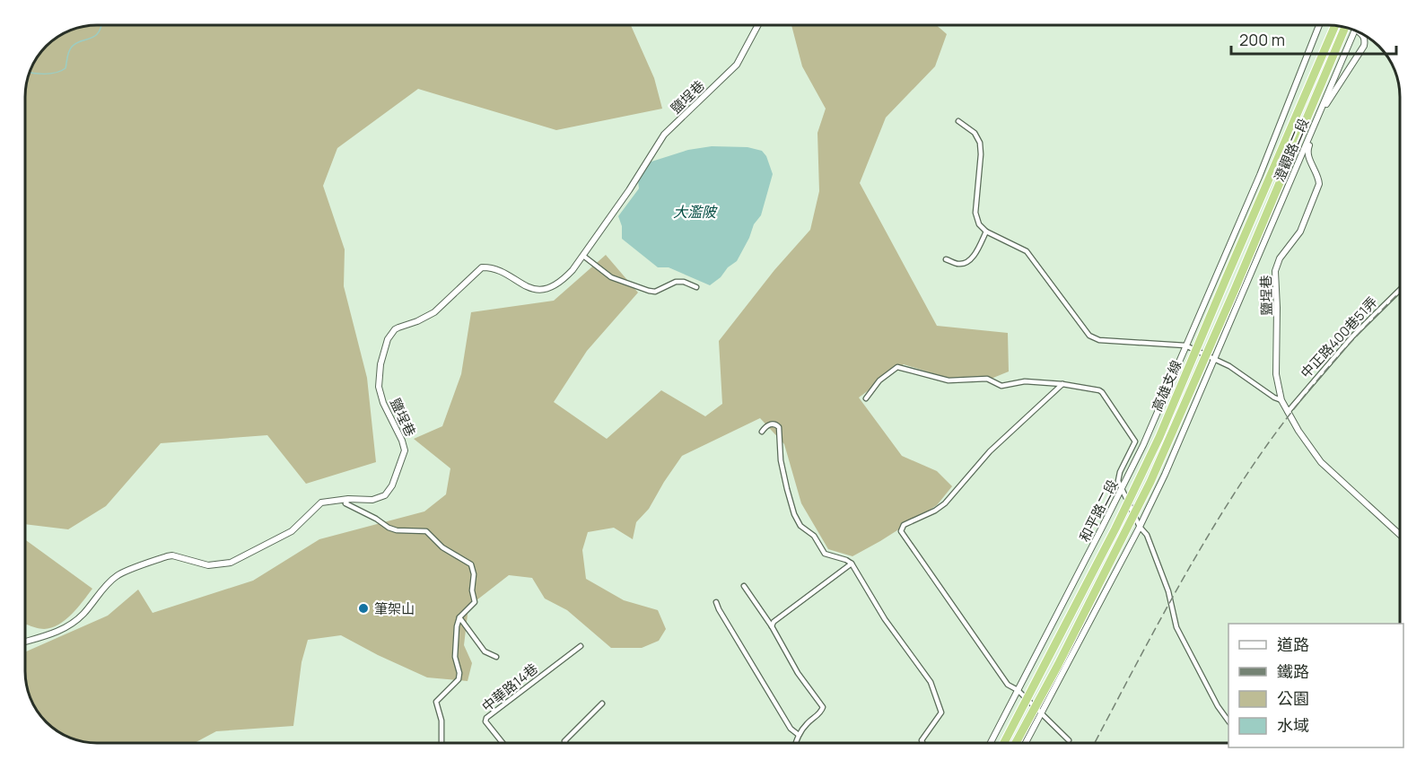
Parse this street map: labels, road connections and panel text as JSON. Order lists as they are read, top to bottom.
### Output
{
  "streets": {
    "highway": ["高雄支線"],
    "street": [
      "鹽埕巷",
      "澄觀路二段",
      "中正路400巷51弄",
      "和平路二段",
      "中華路14巷"
    ]
  },
  "crossings": [
    ["鹽埕巷", "中正路400巷51弄"],
    ["澄觀路二段", "和平路二段"]
  ],
  "water": ["大濫陂"],
  "places": ["筆架山"],
  "legend": [
    "道路",
    "鐵路",
    "公園",
    "水域"
  ],
  "scale_bar": "200 m"
}
